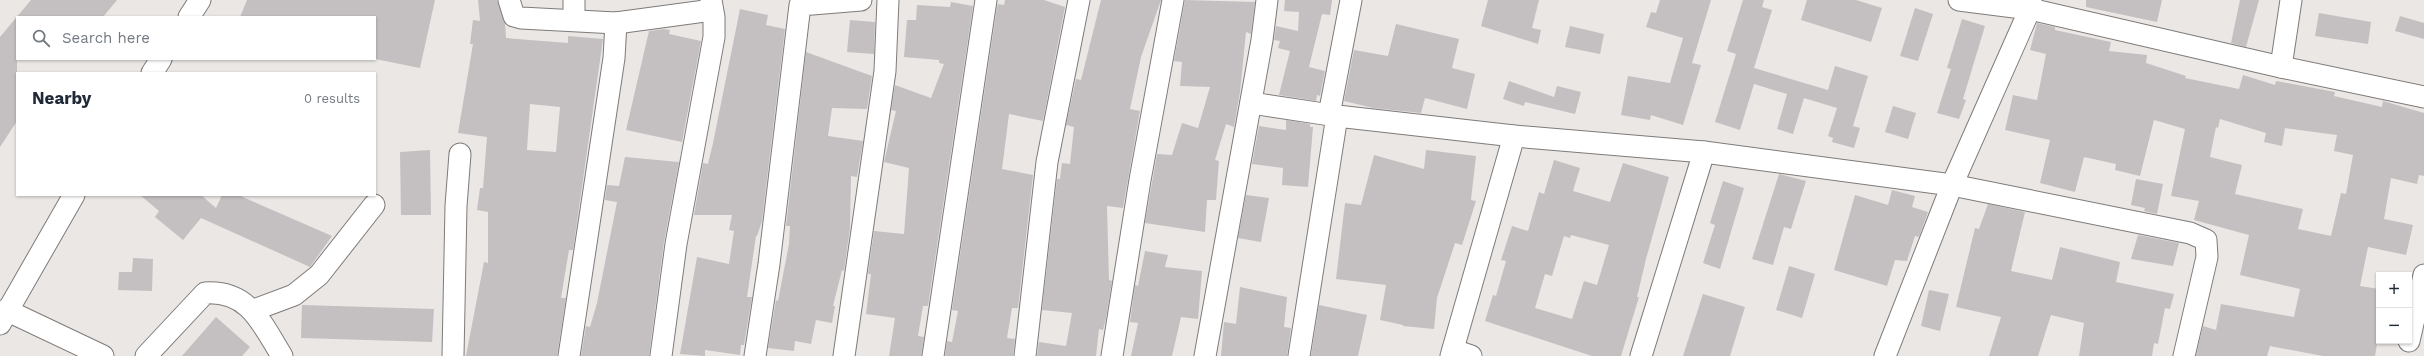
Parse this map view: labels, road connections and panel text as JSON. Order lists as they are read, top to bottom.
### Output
{
  "page": {
    "search": "Search here",
    "heading": ["Nearby", "0 results"],
    "map_buttons": ["+", "−"]
  }
}
